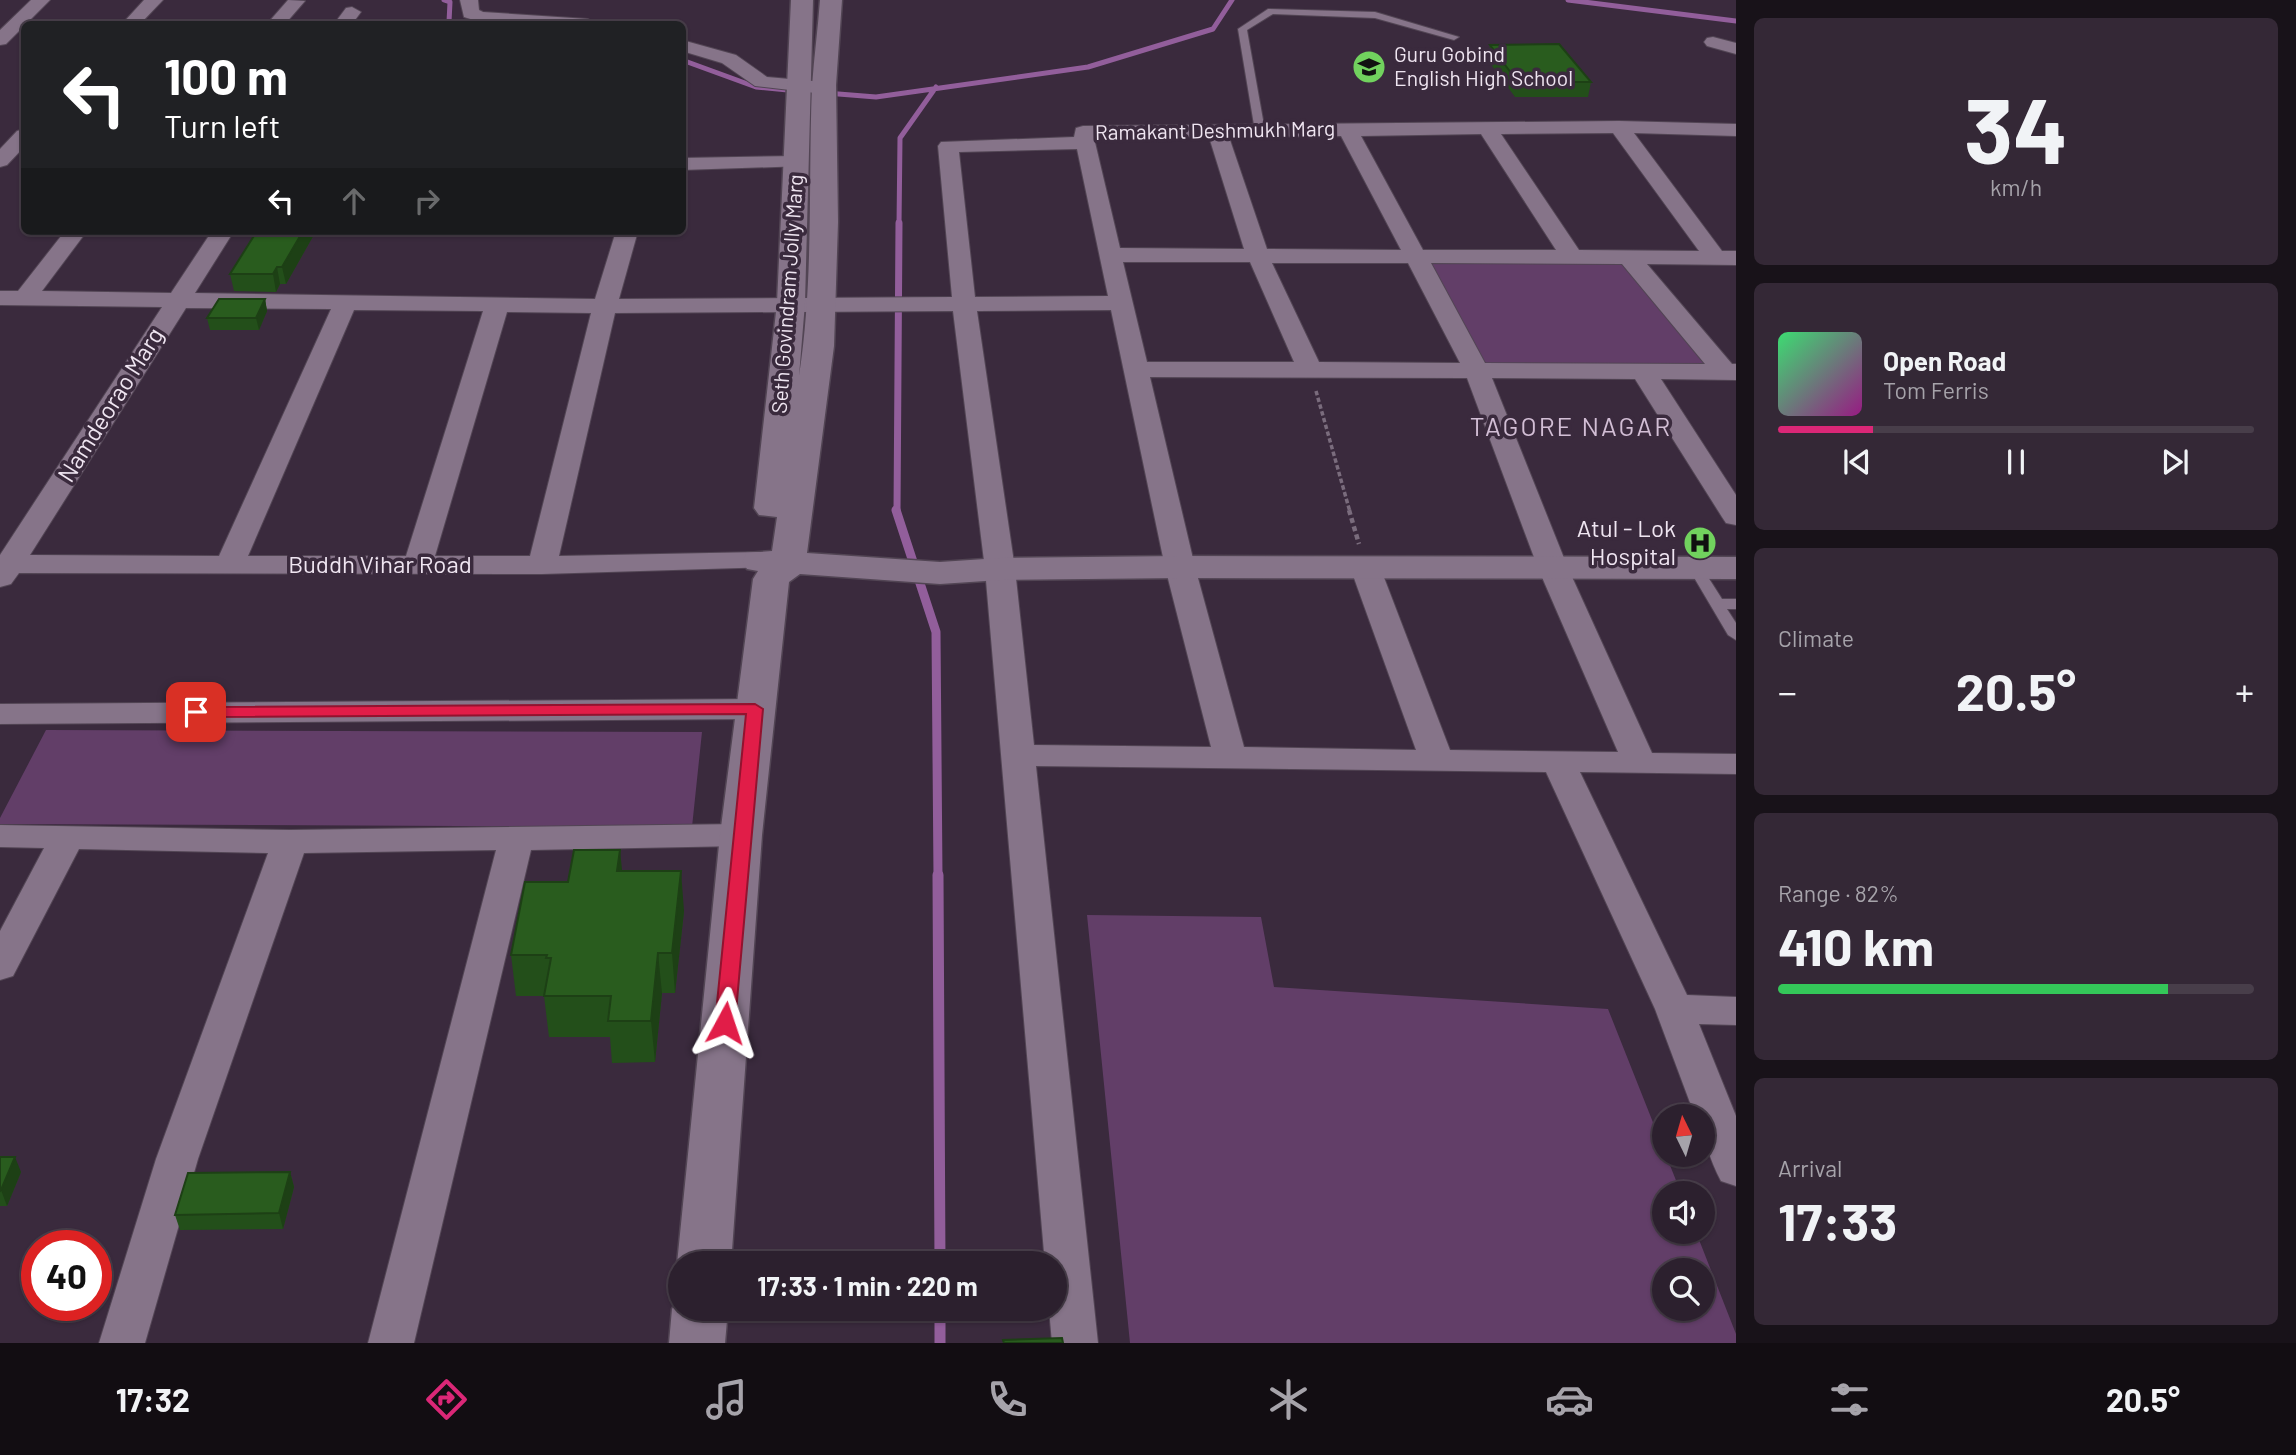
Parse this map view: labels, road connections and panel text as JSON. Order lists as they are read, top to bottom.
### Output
{
  "streets": {
    "street": [
      "Ramakant Deshmukh Marg",
      "Seth Govindram Jolly Marg",
      "Namdeorao Marg",
      "Buddh Vihar Road"
    ]
  },
  "crossings": [
    ["Seth Govindram Jolly Marg", "Buddh Vihar Road"],
    ["Namdeorao Marg", "Buddh Vihar Road"]
  ],
  "districts": ["TAGORE NAGAR"],
  "places": {
    "school or university": ["Guru Gobind English High School"],
    "hospital": ["Atul - Lok Hospital"]
  },
  "north": "top",
  "page": {
    "tile": [
      ["34", "km/h"],
      "Climate",
      ["Range · 82%", "410 km"],
      ["Arrival", "17:33"]
    ],
    "turn": ["100 m", "Turn left"],
    "song": ["Open Road", "Tom Ferris"],
    "heat": ["−", "20.5°", "+"],
    "limit": "40",
    "trip": "17:33 · 1 min · 220 m",
    "tabs": ["17:32", "20.5°"]
  }
}
